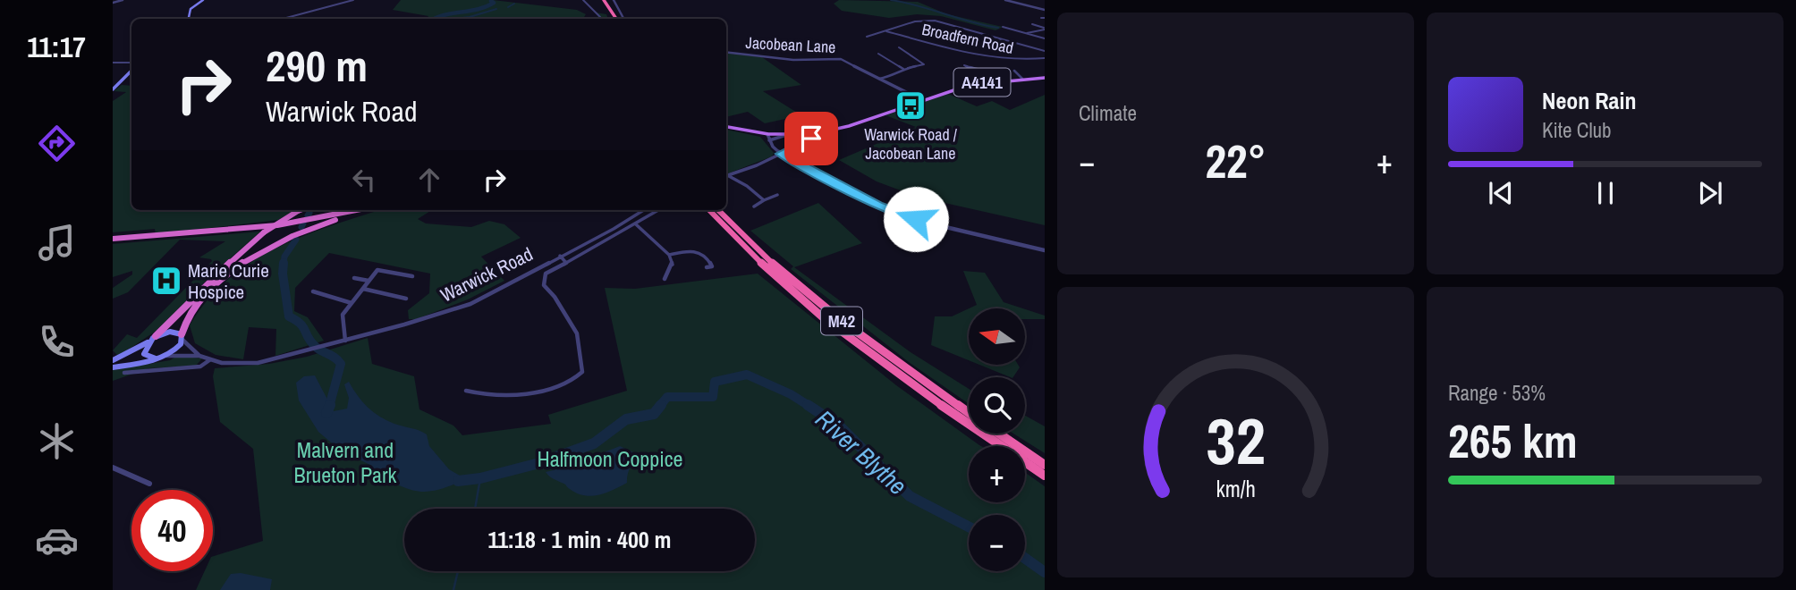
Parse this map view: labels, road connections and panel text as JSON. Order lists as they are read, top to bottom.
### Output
{
  "streets": {
    "highway": ["M42"],
    "main road": ["A4141"],
    "street": ["Broadfern Road", "Jacobean Lane", "Warwick Road"]
  },
  "crossings": [
    ["Jacobean Lane", "A4141"]
  ],
  "water": ["River Blythe"],
  "parks": ["Malvern and Brueton Park", "Halfmoon Coppice"],
  "places": {
    "bus stop": ["Warwick Road / Jacobean Lane"],
    "hospital": ["Marie Curie Hospice"]
  },
  "north": "left",
  "page": {
    "tabs": "11:17",
    "tile": [
      "Climate",
      ["Range · 53%", "265 km"]
    ],
    "turn": ["290 m", "Warwick Road"],
    "song": ["Neon Rain", "Kite Club"],
    "heat": ["−", "22°", "+"],
    "map_buttons": ["+", "−"],
    "limit": "40",
    "trip": "11:18 · 1 min · 400 m",
    "gauge": ["32", "km/h"]
  }
}
